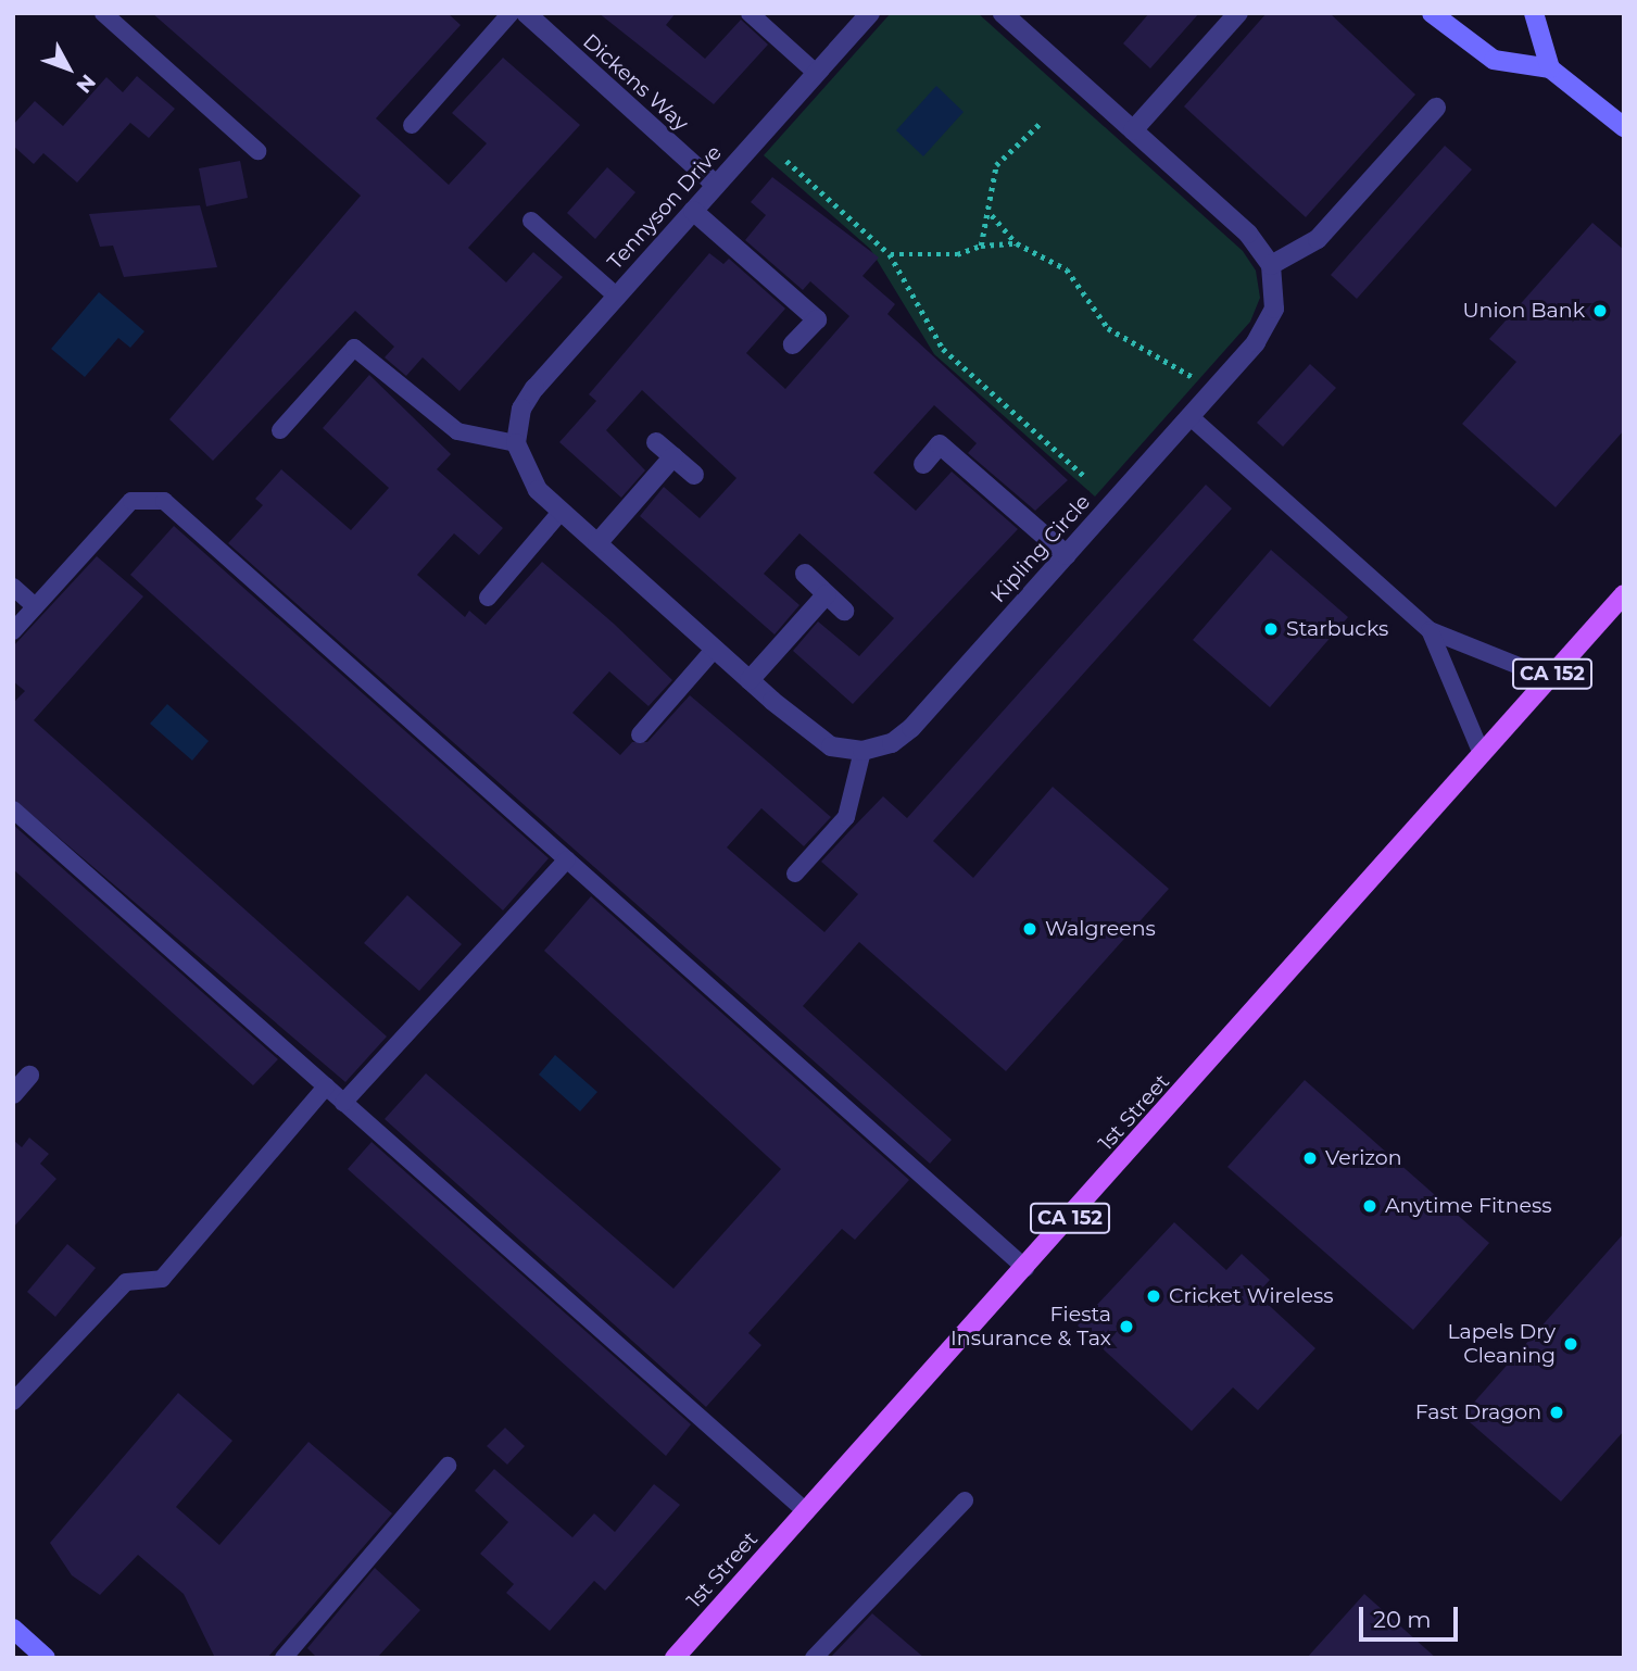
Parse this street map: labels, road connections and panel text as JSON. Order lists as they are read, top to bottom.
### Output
{
  "streets": {
    "main road": ["CA 152", "1st Street"],
    "street": ["Dickens Way", "Tennyson Drive", "Kipling Circle"]
  },
  "crossings": [
    ["Dickens Way", "Tennyson Drive"]
  ],
  "places": [
    "Union Bank",
    "Starbucks",
    "Walgreens",
    "Verizon",
    "Anytime Fitness",
    "Cricket Wireless",
    "Fiesta Insurance & Tax",
    "Lapels Dry Cleaning",
    "Fast Dragon"
  ],
  "scale_bar": "20 m",
  "north": "bottom right"
}
